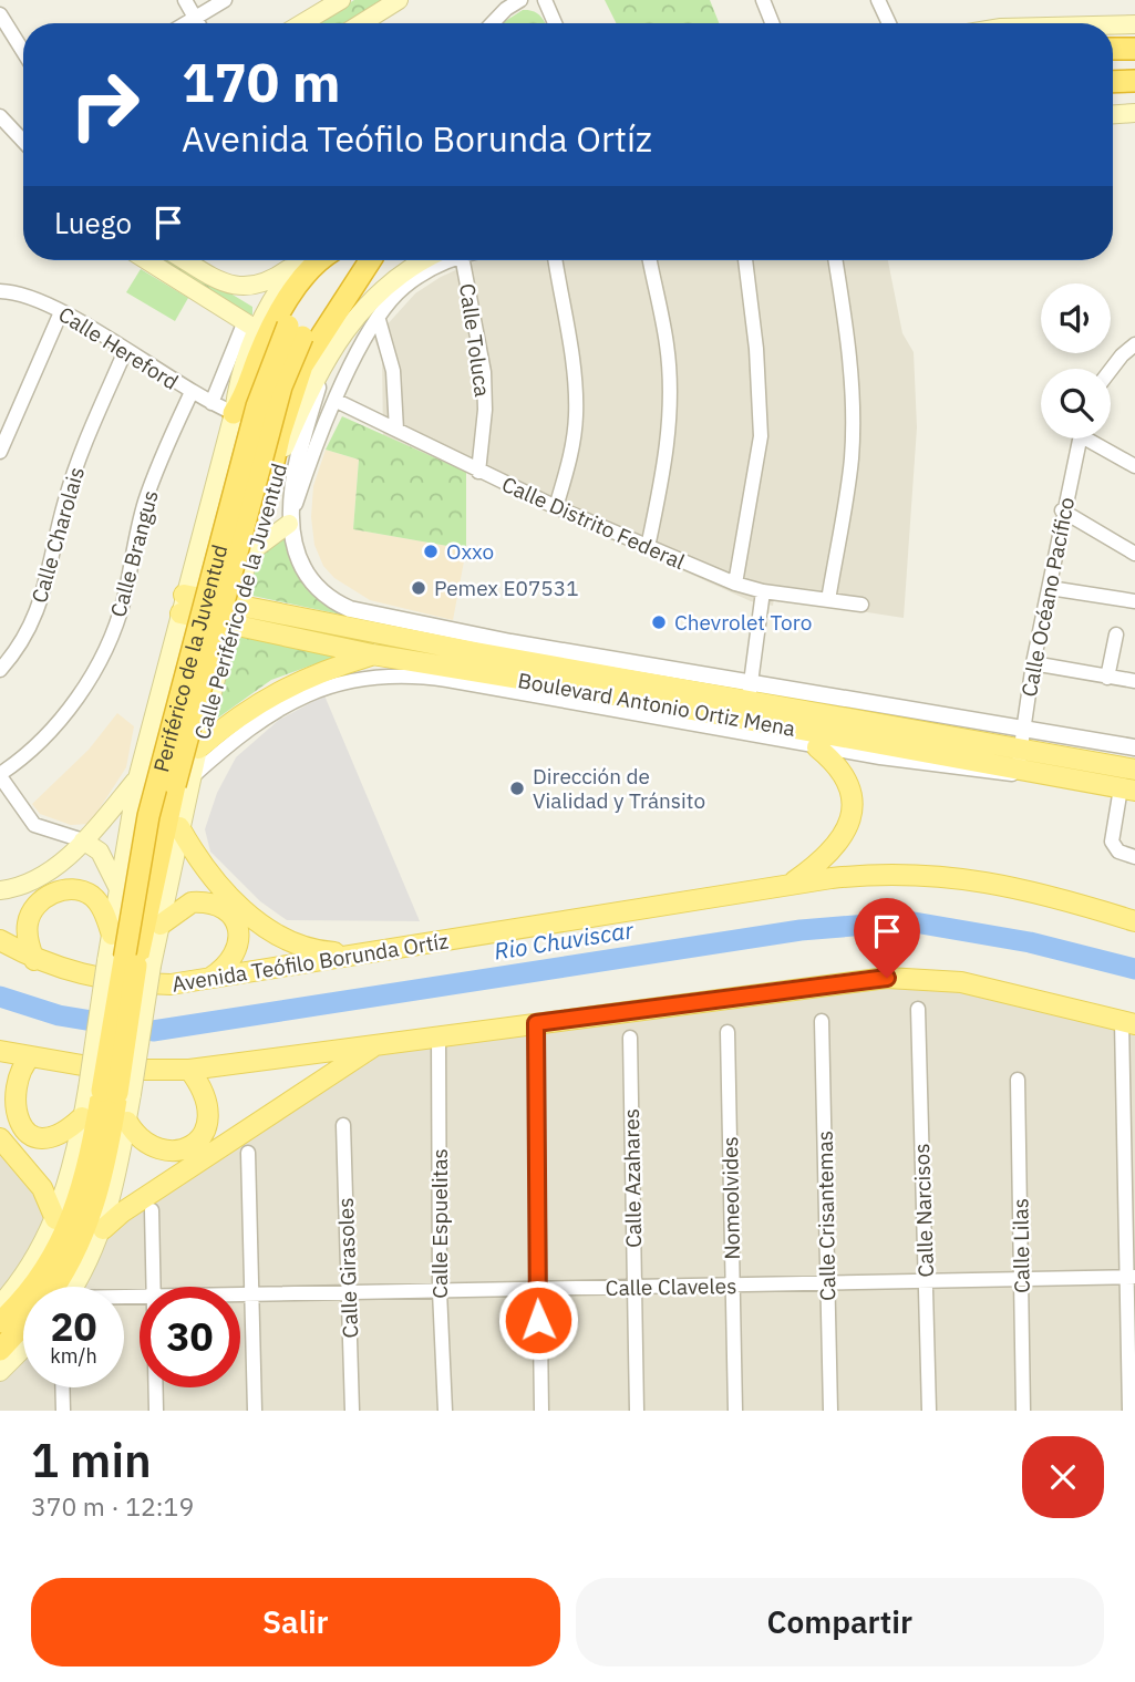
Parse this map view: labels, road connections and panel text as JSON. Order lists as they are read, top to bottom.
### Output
{
  "streets": {
    "highway": ["Calle Periférico de la Juventud", "Periférico de la Juventud"],
    "main road": ["Boulevard Antonio Ortiz Mena", "Avenida Teófilo Borunda Ortíz"],
    "street": [
      "Calle Toluca",
      "Calle Hereford",
      "Calle Distrito Federal",
      "Calle Charolais",
      "Calle Brangus",
      "Calle Océano Pacífico",
      "Calle Azahares",
      "Nomeolvides",
      "Calle Narcisos",
      "Calle Crisantemas",
      "Calle Espuelitas",
      "Calle Lilas",
      "Calle Girasoles",
      "Calle Claveles"
    ]
  },
  "crossings": [
    ["Calle Toluca", "Calle Distrito Federal"],
    ["Calle Hereford", "Calle Charolais"],
    ["Calle Hereford", "Calle Brangus"],
    ["Calle Océano Pacífico", "Boulevard Antonio Ortiz Mena"],
    ["Calle Periférico de la Juventud", "Periférico de la Juventud"],
    ["Calle Periférico de la Juventud", "Boulevard Antonio Ortiz Mena"],
    ["Calle Azahares", "Calle Claveles"],
    ["Nomeolvides", "Calle Claveles"],
    ["Calle Narcisos", "Calle Claveles"],
    ["Calle Crisantemas", "Calle Claveles"],
    ["Calle Espuelitas", "Calle Claveles"],
    ["Calle Lilas", "Calle Claveles"],
    ["Calle Girasoles", "Calle Claveles"]
  ],
  "water": ["Rio Chuviscar"],
  "places": [
    "Oxxo",
    "Pemex E07531",
    "Chevrolet Toro",
    "Dirección de Vialidad y Tránsito"
  ],
  "page": {
    "turn": ["170 m", "Avenida Teófilo Borunda Ortíz"],
    "then": "Luego",
    "speed": "20 km/h",
    "limit": "30",
    "heading": ["1 min", "370 m · 12:19"],
    "buttons": ["Salir", "Compartir"]
  }
}
